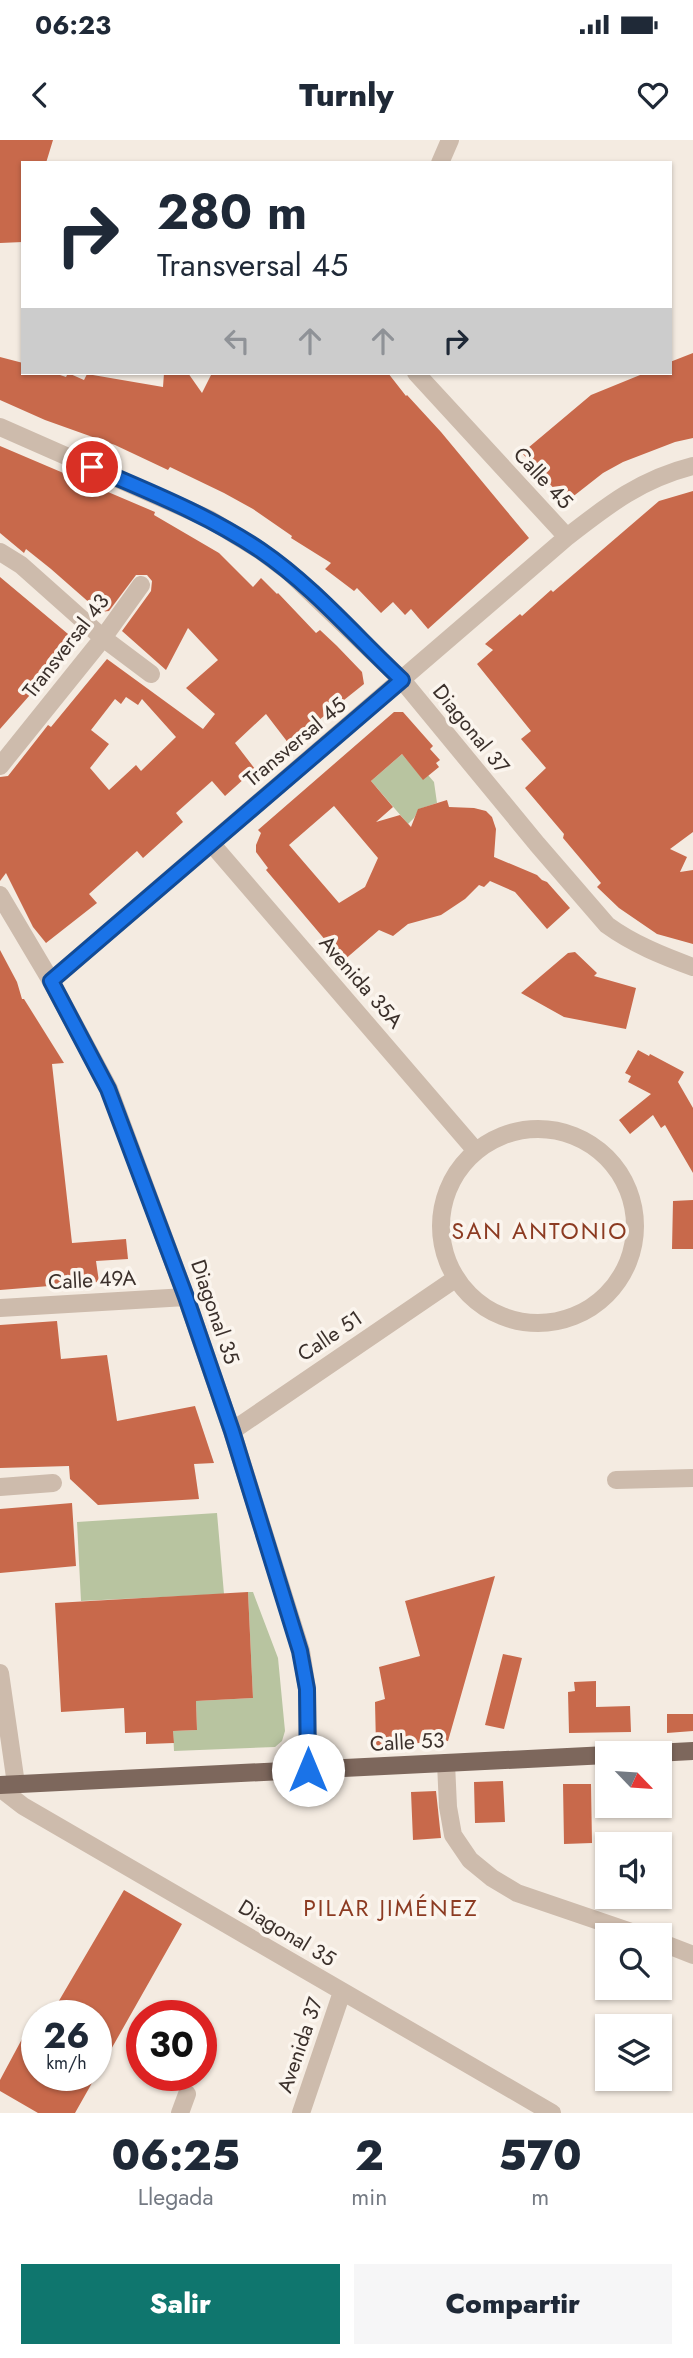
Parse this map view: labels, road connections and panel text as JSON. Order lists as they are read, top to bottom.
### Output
{
  "streets": {
    "main road": ["Calle 53"],
    "street": [
      "Calle 45",
      "Transversal 43",
      "Diagonal 37",
      "Transversal 45",
      "Avenida 35A",
      "Calle 49A",
      "Diagonal 35",
      "Calle 51",
      "Avenida 37"
    ]
  },
  "crossings": [
    ["Calle 45", "Transversal 45"],
    ["Diagonal 37", "Transversal 45"],
    ["Transversal 45", "Avenida 35A"],
    ["Transversal 45", "Diagonal 35"],
    ["Avenida 35A", "Calle 51"],
    ["Calle 49A", "Diagonal 35"],
    ["Diagonal 35", "Calle 51"],
    ["Diagonal 35", "Calle 53"],
    ["Diagonal 35", "Avenida 37"]
  ],
  "districts": ["SAN ANTONIO", "PILAR JIMÉNEZ"],
  "north": "bottom right",
  "page": {
    "status": "06:23",
    "header": "Turnly",
    "turn": ["280 m", "Transversal 45"],
    "speed": "26 km/h",
    "limit": "30",
    "eta": [
      "06:25",
      "Llegada",
      "2",
      "min",
      "570",
      "m"
    ],
    "buttons": ["Salir", "Compartir"]
  }
}
